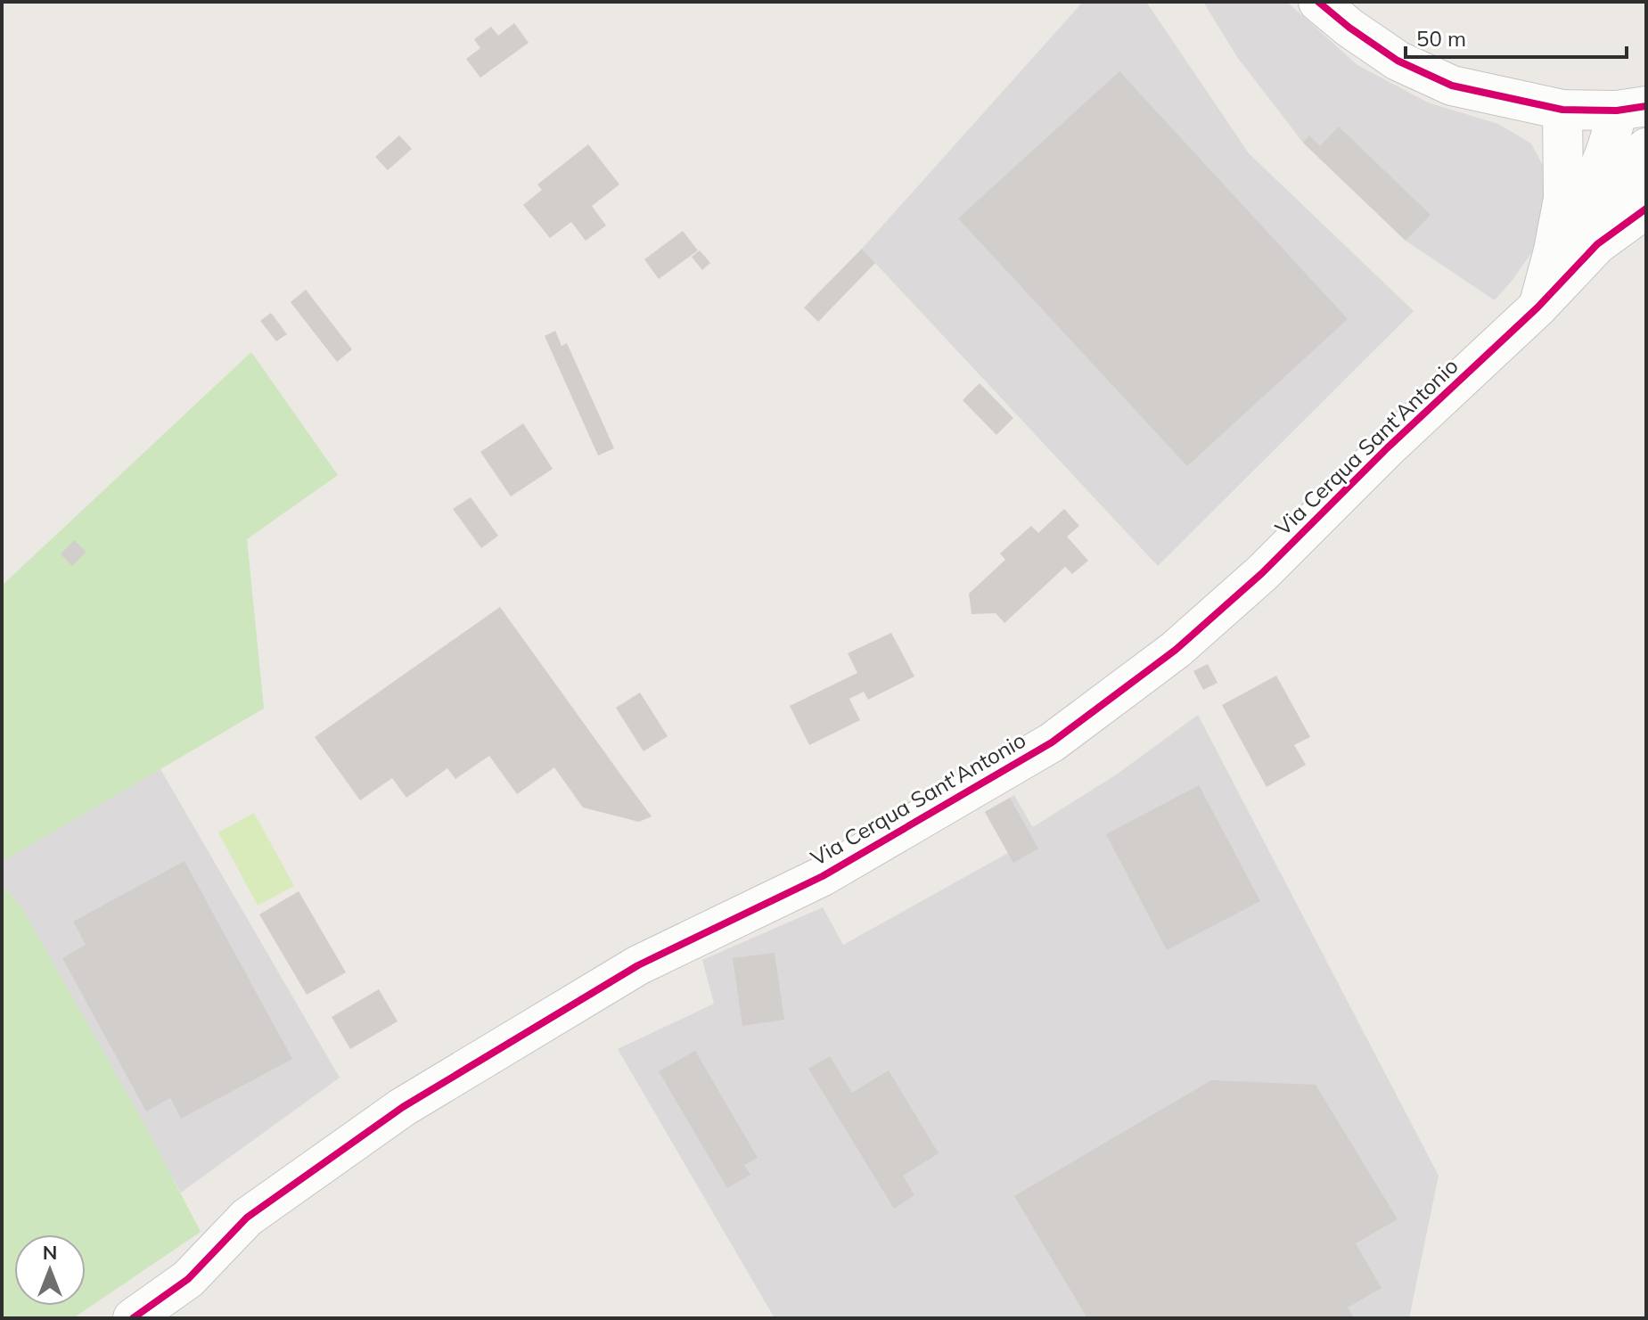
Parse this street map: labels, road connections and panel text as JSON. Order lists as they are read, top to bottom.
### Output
{
  "streets": {
    "street": ["Via Cerqua Sant'Antonio"]
  },
  "scale_bar": "50 m",
  "north": "top"
}
